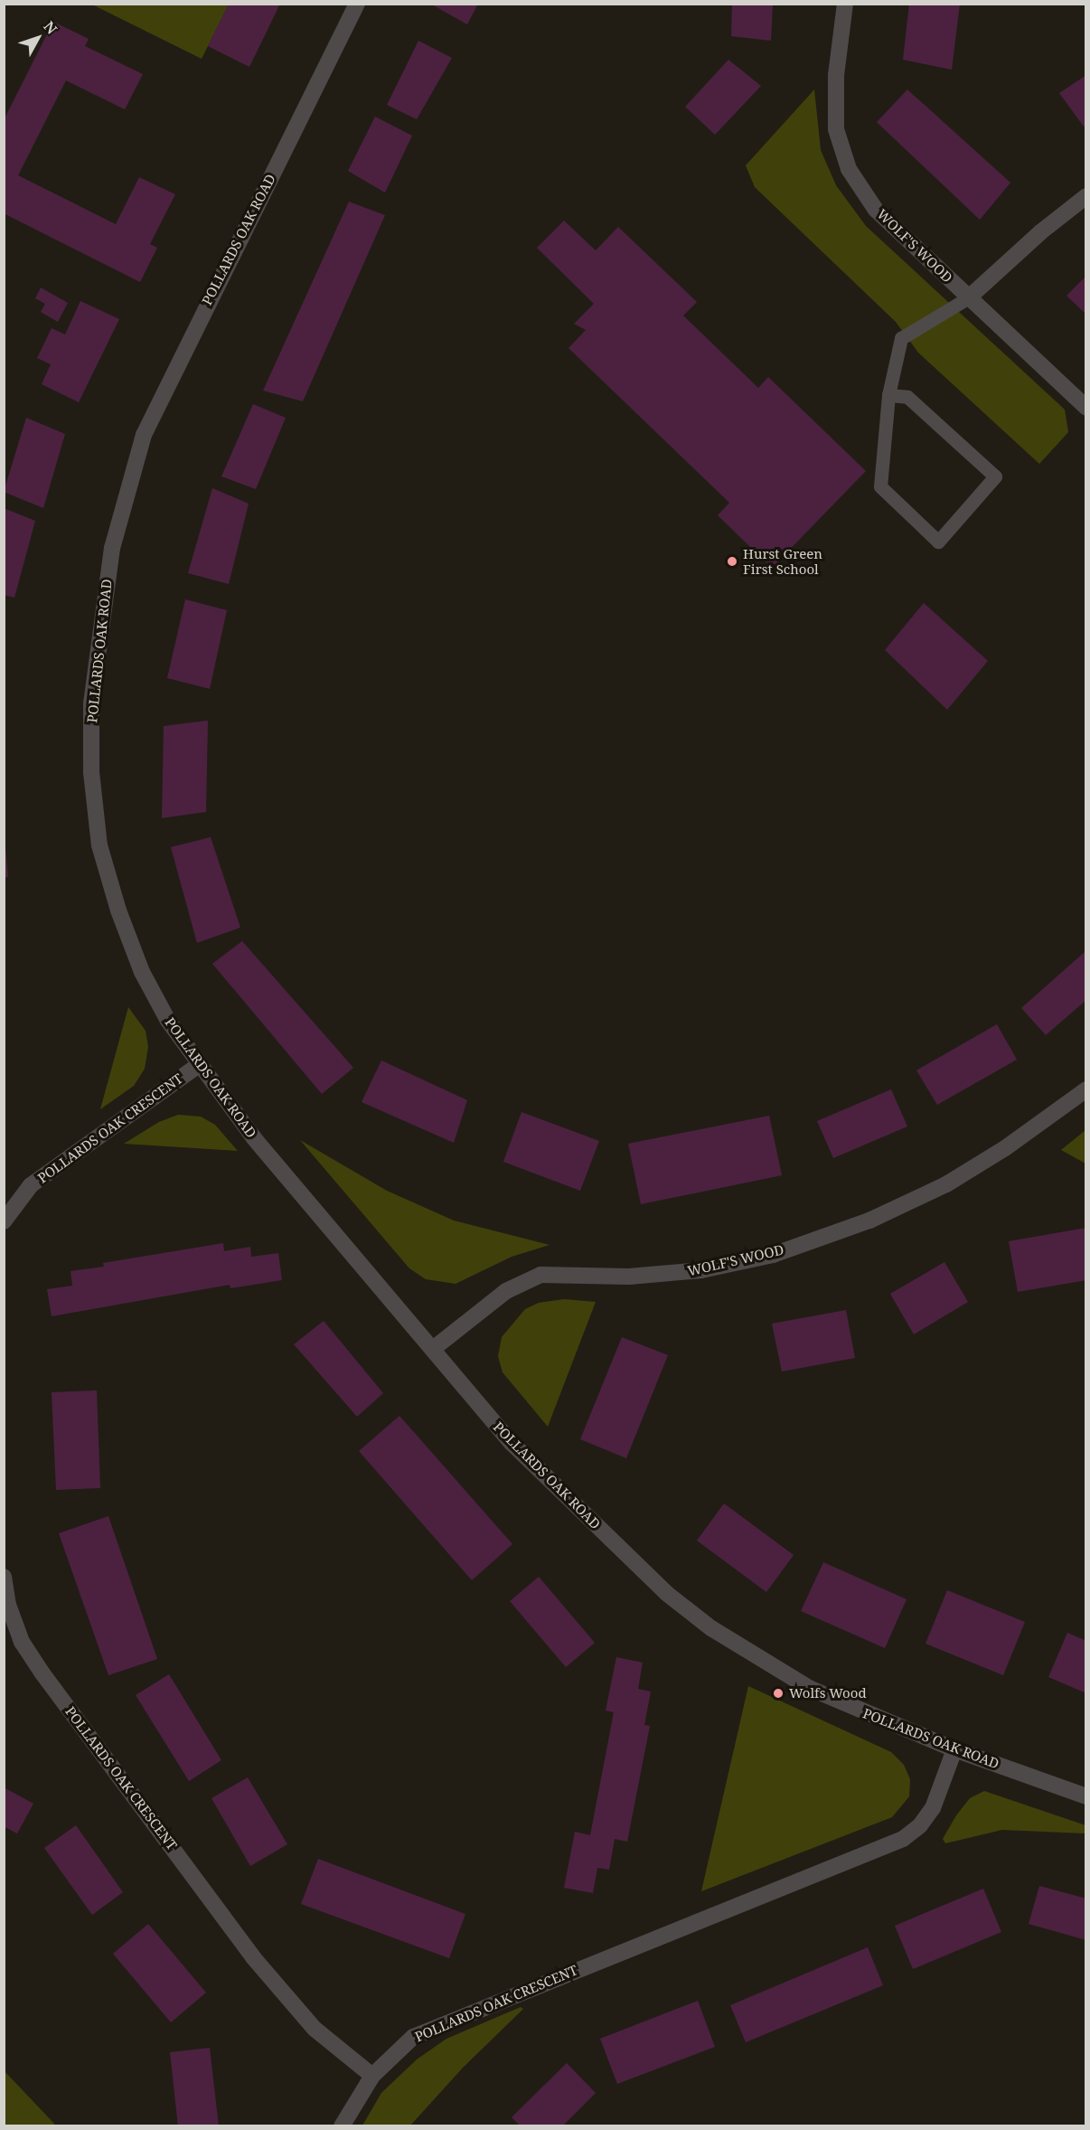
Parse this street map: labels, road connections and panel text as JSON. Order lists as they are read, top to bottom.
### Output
{
  "streets": {
    "street": ["POLLARDS OAK ROAD", "WOLF'S WOOD", "POLLARDS OAK CRESCENT"]
  },
  "crossings": [
    ["POLLARDS OAK ROAD", "WOLF'S WOOD"],
    ["POLLARDS OAK ROAD", "POLLARDS OAK CRESCENT"]
  ],
  "places": ["Hurst Green First School", "Wolfs Wood"],
  "north": "top right"
}
